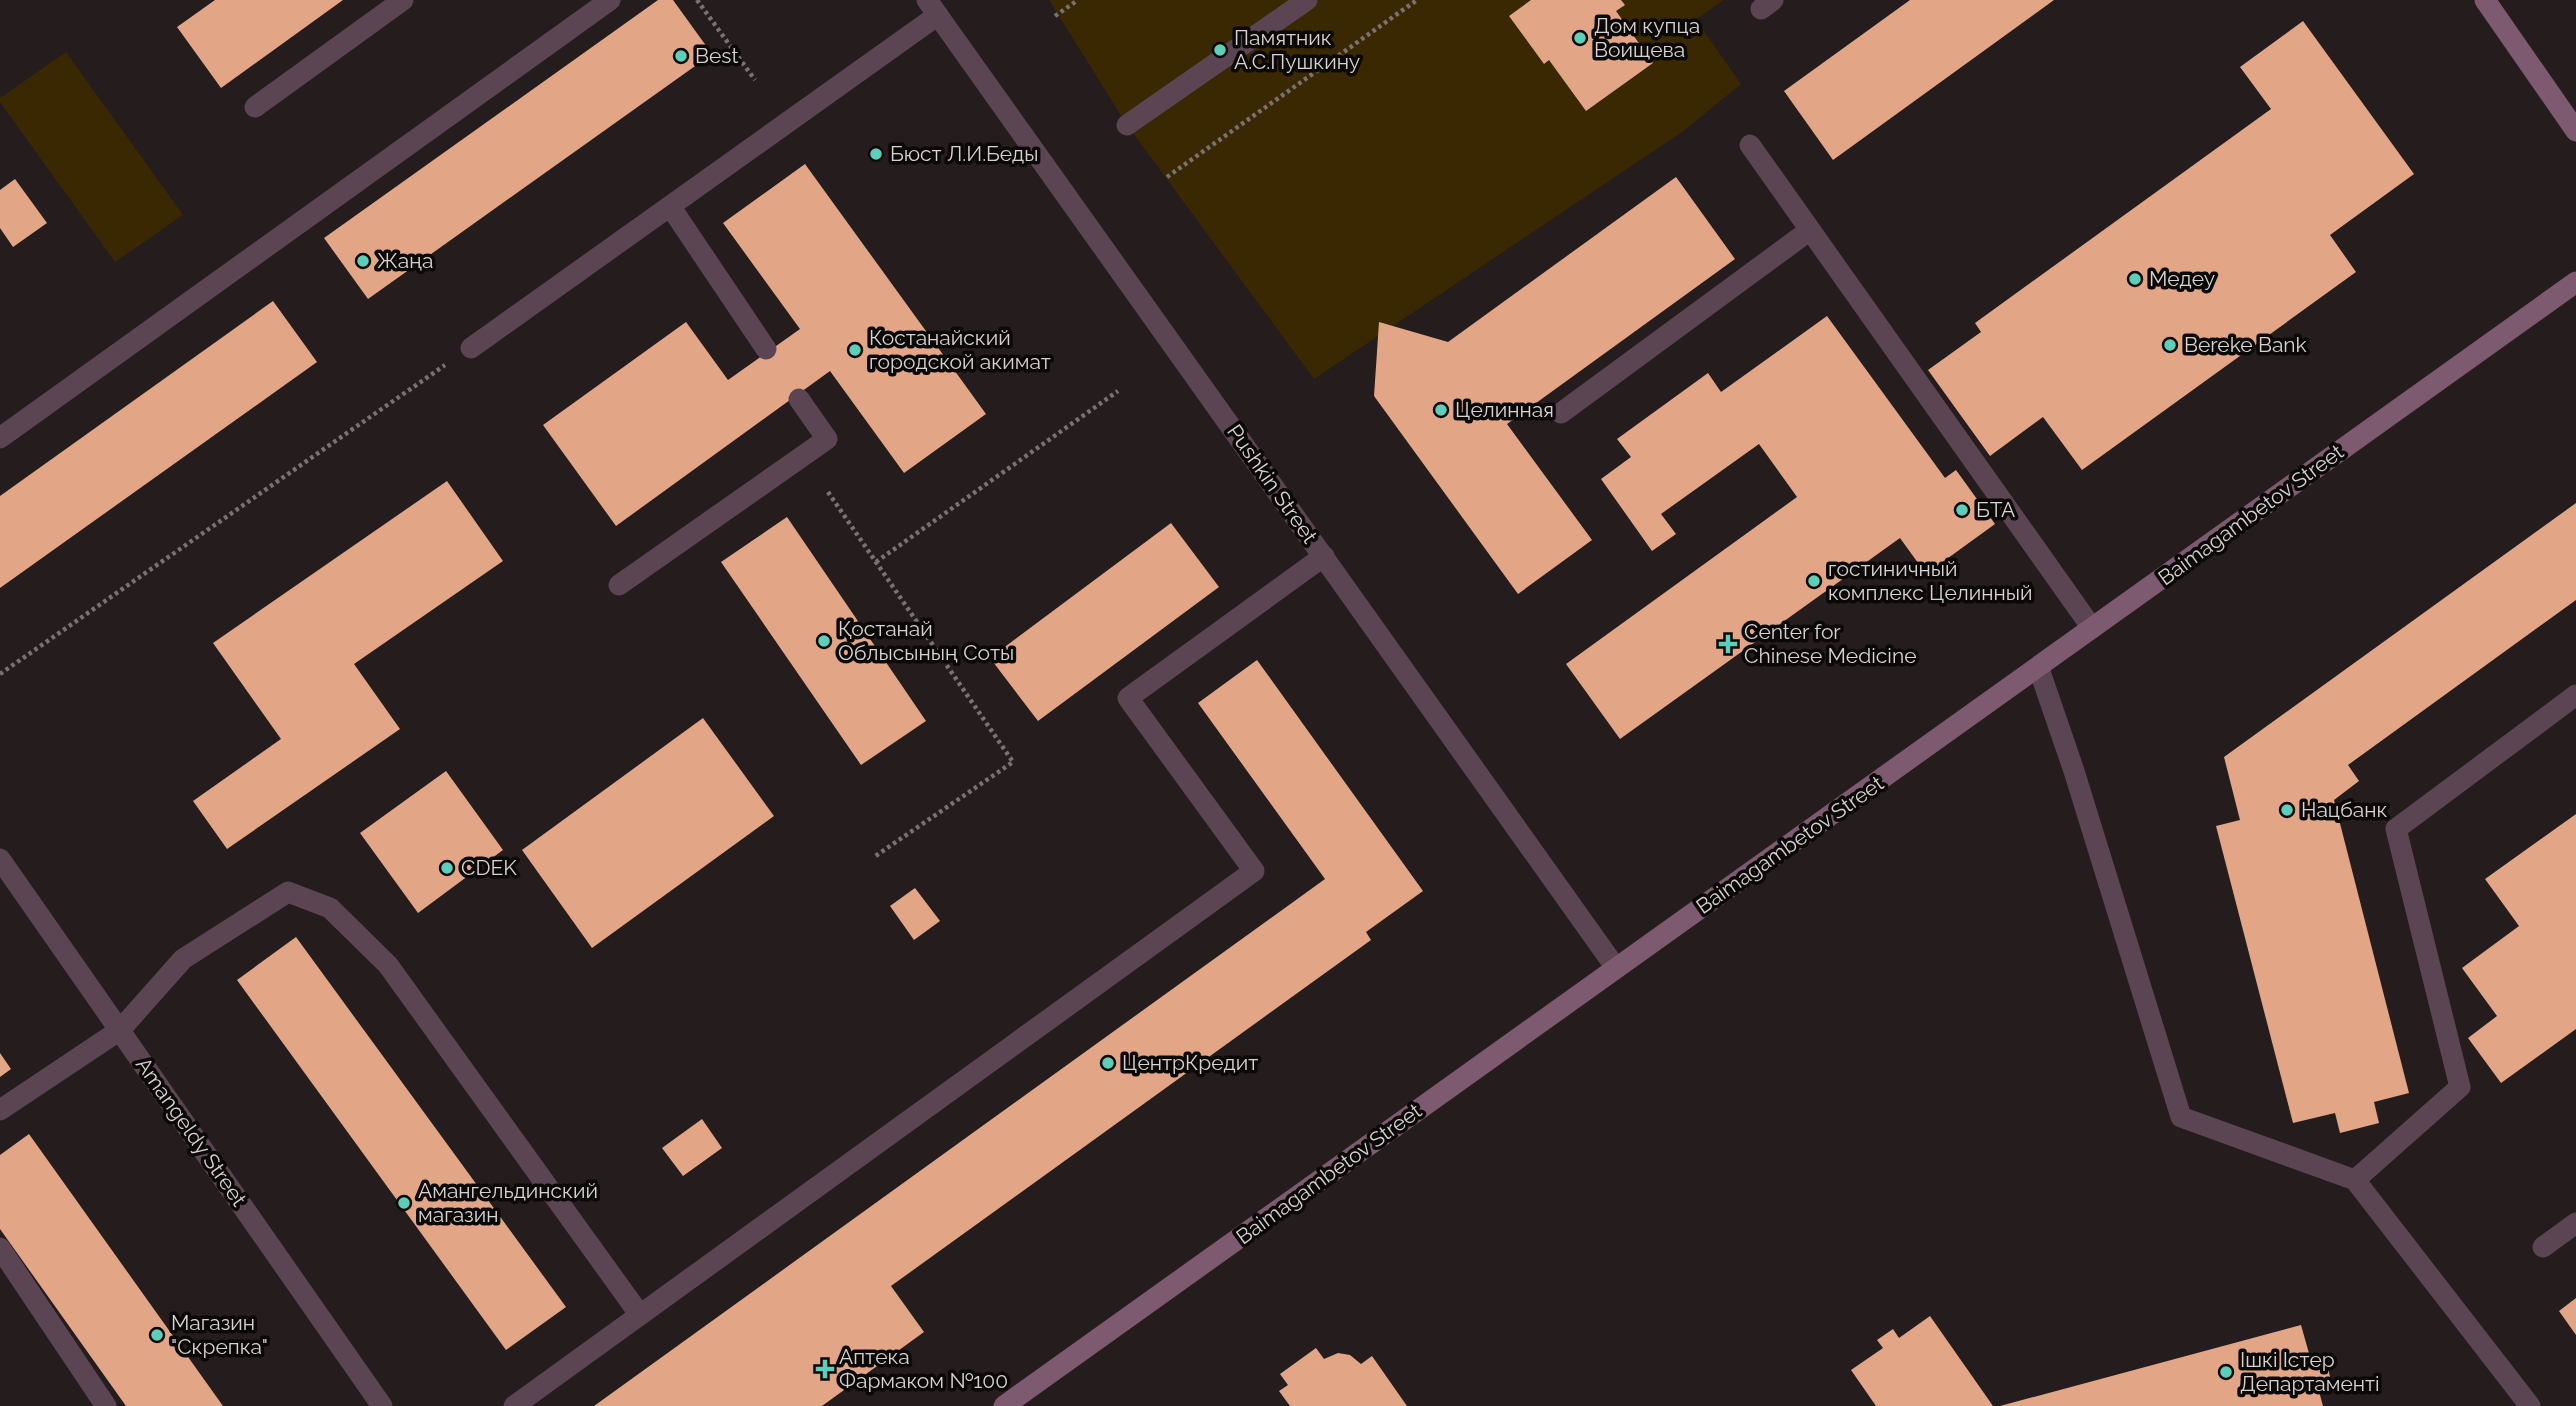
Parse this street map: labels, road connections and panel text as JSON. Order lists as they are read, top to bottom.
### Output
{
  "streets": {
    "main road": ["Baimagambetov Street"],
    "street": ["Pushkin Street", "Amangeldy Street"]
  },
  "crossings": [
    ["Pushkin Street", "Baimagambetov Street"]
  ],
  "places": {
    "other": [
      "Дом купца Воищева",
      "Памятник А.С.Пушкину",
      "Best",
      "Бюст Л.И.Беды",
      "Жаңа",
      "Медеу",
      "Bereke Bank",
      "Костанайский городской акимат",
      "Целинная",
      "БТА",
      "гостиничный комплекс Целинный",
      "Қостанай Облысының Соты",
      "Нацбанк",
      "CDEK",
      "ЦентрКредит",
      "Амангельдинский магазин",
      "Магазин \"Скрепка\"",
      "Ішкі Істер Департаменті"
    ],
    "health": ["Center for Chinese Medicine", "Аптека Фармаком №100"]
  }
}
